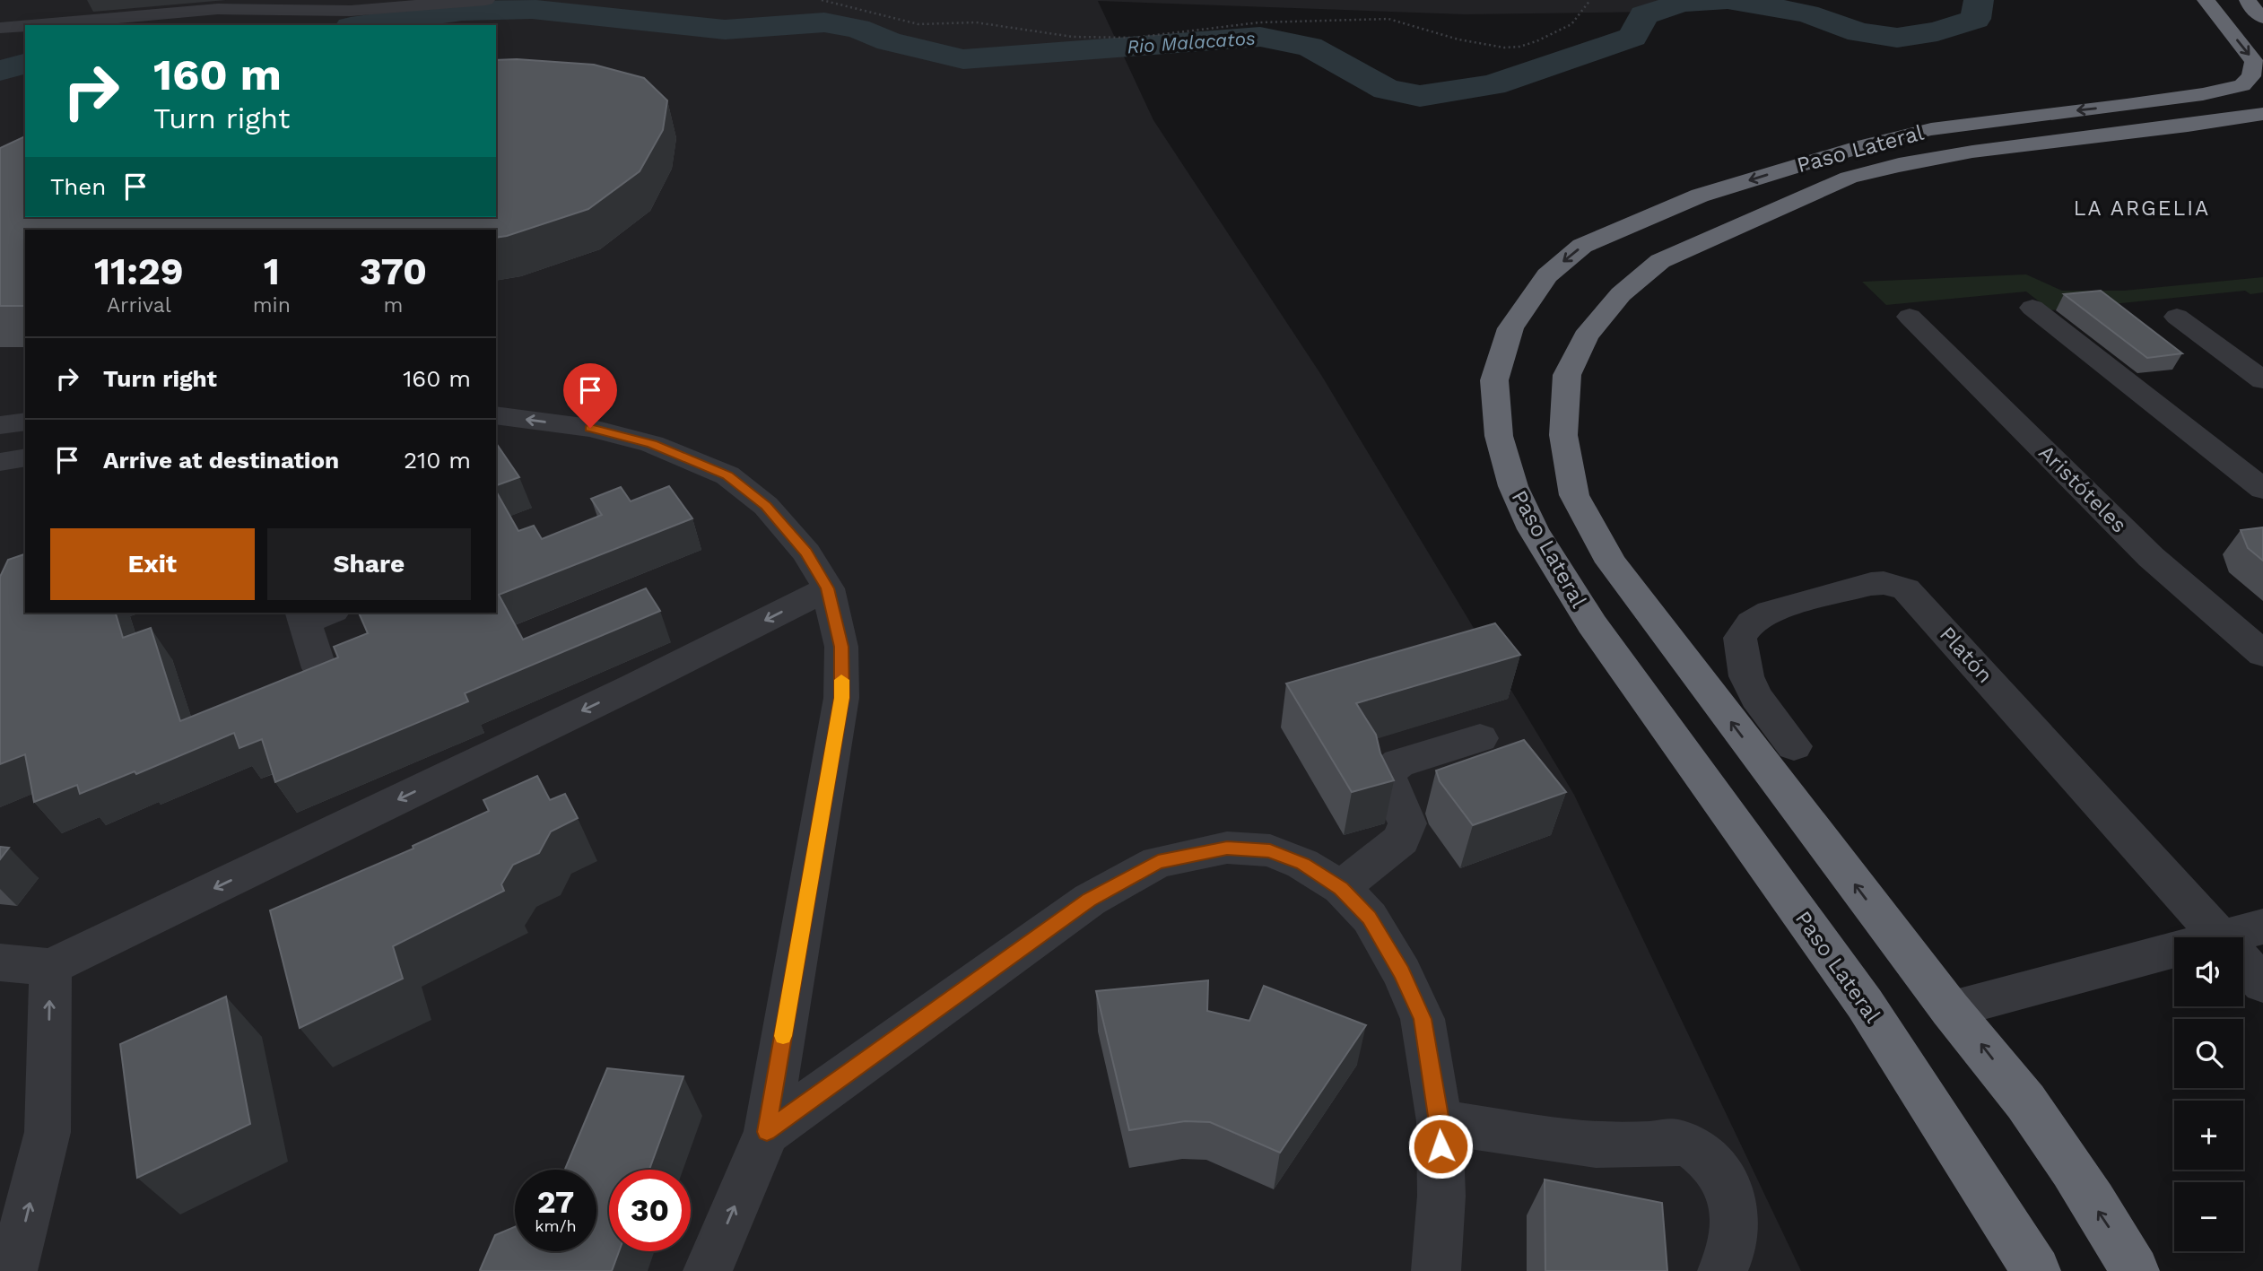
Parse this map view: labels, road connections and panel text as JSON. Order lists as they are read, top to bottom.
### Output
{
  "streets": {
    "highway": ["Paso Lateral"],
    "street": ["Aristóteles", "Platón"]
  },
  "districts": ["LA ARGELIA"],
  "water": ["Rio Malacatos"],
  "page": {
    "turn": ["160 m", "Turn right"],
    "then": "Then",
    "eta": [
      "11:29",
      "Arrival",
      "1",
      "min",
      "370",
      "m"
    ],
    "list": [
      {
        "name": "Turn right",
        "value": "160 m"
      },
      {
        "name": "Arrive at destination",
        "value": "210 m"
      }
    ],
    "buttons": ["Exit", "Share"],
    "map_buttons": ["+", "−"],
    "speed": "27 km/h",
    "limit": "30"
  }
}
